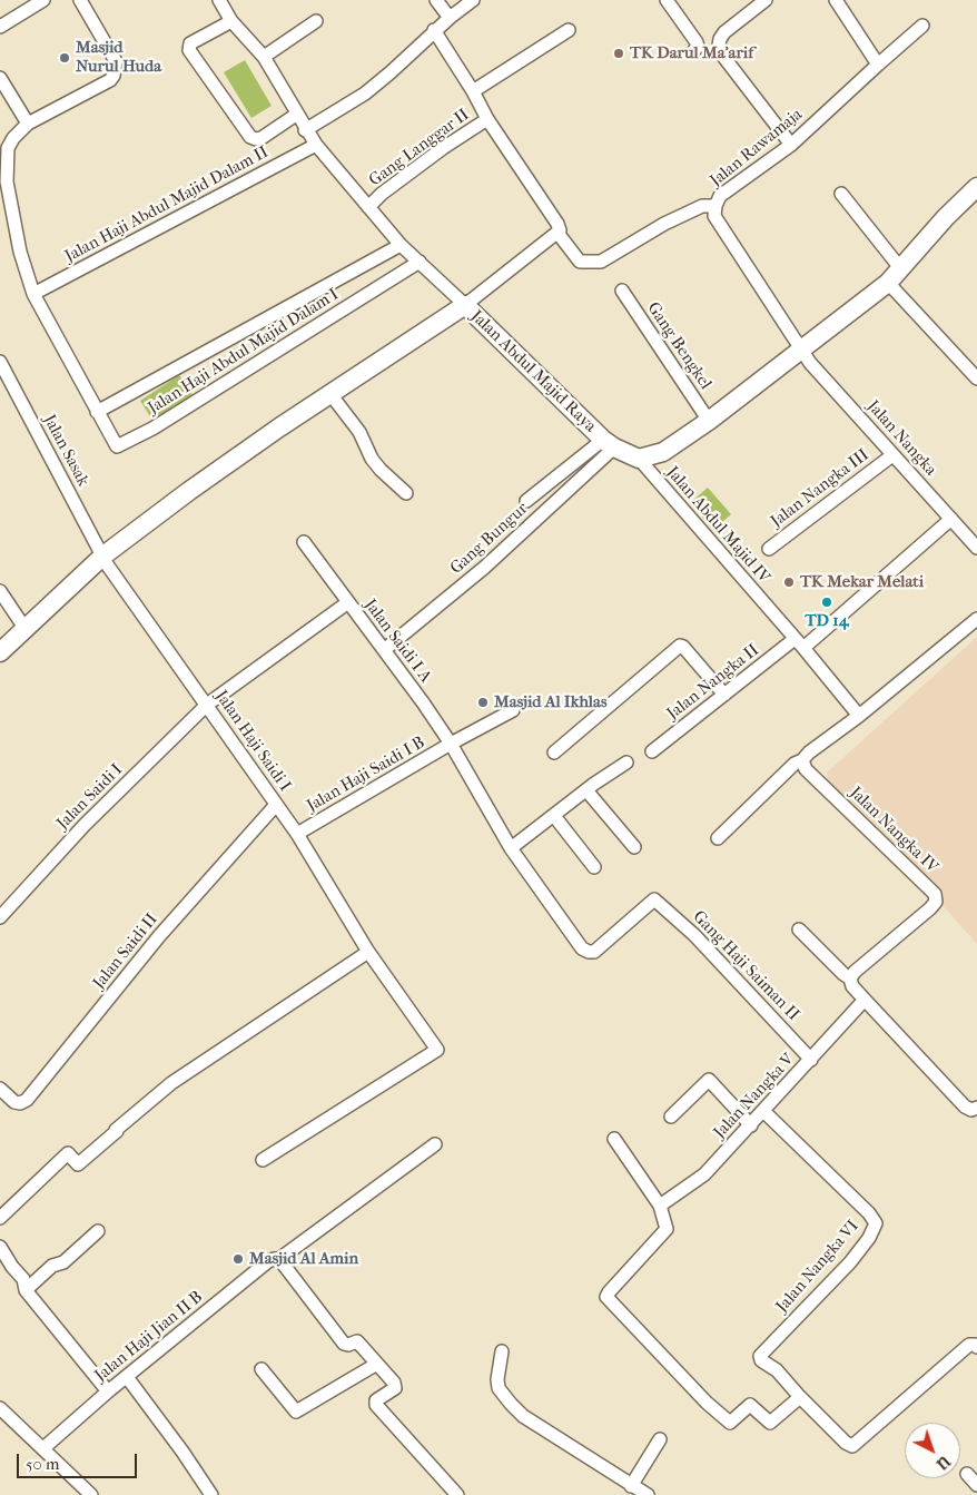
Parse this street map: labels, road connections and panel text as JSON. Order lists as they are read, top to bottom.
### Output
{
  "streets": {
    "street": [
      "Gang Langgar II",
      "Jalan Rawamaja",
      "Jalan Haji Abdul Majid Dalam II",
      "Gang Bengkel",
      "Jalan Haji Abdul Majid Dalam I",
      "Jalan Abdul Majid Raya",
      "Jalan Nangka",
      "Jalan Sasak",
      "Jalan Nangka III",
      "Jalan Abdul Majid IV",
      "Gang Bungur",
      "Jalan Saidi I A",
      "Jalan Nangka II",
      "Jalan Haji Saidi I",
      "Jalan Haji Saidi I B",
      "Jalan Saidi I",
      "Jalan Nangka IV",
      "Jalan Saidi II",
      "Gang Haji Saiman II",
      "Jalan Nangka V",
      "Jalan Nangka VI",
      "Jalan Haji Jian II B"
    ]
  },
  "crossings": [
    ["Jalan Rawamaja", "Jalan Nangka"],
    ["Jalan Haji Abdul Majid Dalam II", "Jalan Haji Abdul Majid Dalam I"],
    ["Jalan Abdul Majid Raya", "Jalan Sasak"],
    ["Jalan Abdul Majid Raya", "Jalan Abdul Majid IV"],
    ["Jalan Abdul Majid Raya", "Gang Bungur"],
    ["Jalan Abdul Majid Raya", "Jalan Haji Saidi I"],
    ["Jalan Nangka", "Jalan Nangka III"],
    ["Jalan Nangka", "Jalan Nangka II"],
    ["Jalan Sasak", "Jalan Haji Saidi I"],
    ["Jalan Abdul Majid IV", "Jalan Nangka II"],
    ["Gang Bungur", "Jalan Saidi I A"],
    ["Jalan Saidi I A", "Jalan Haji Saidi I"],
    ["Jalan Saidi I A", "Jalan Haji Saidi I B"],
    ["Jalan Saidi I A", "Jalan Saidi I"],
    ["Jalan Saidi I A", "Gang Haji Saiman II"],
    ["Jalan Haji Saidi I", "Jalan Haji Saidi I B"],
    ["Jalan Haji Saidi I", "Jalan Saidi I"],
    ["Jalan Haji Saidi I", "Jalan Saidi II"],
    ["Gang Haji Saiman II", "Jalan Nangka V"],
    ["Jalan Nangka V", "Jalan Nangka VI"]
  ],
  "places": [
    "TK Darul Ma'arif",
    "Masjid Nurul Huda",
    "TK Mekar Melati",
    "TD 14",
    "Masjid Al Ikhlas",
    "Masjid Al Amin"
  ],
  "scale_bar": "50 m",
  "north": "bottom right"
}
